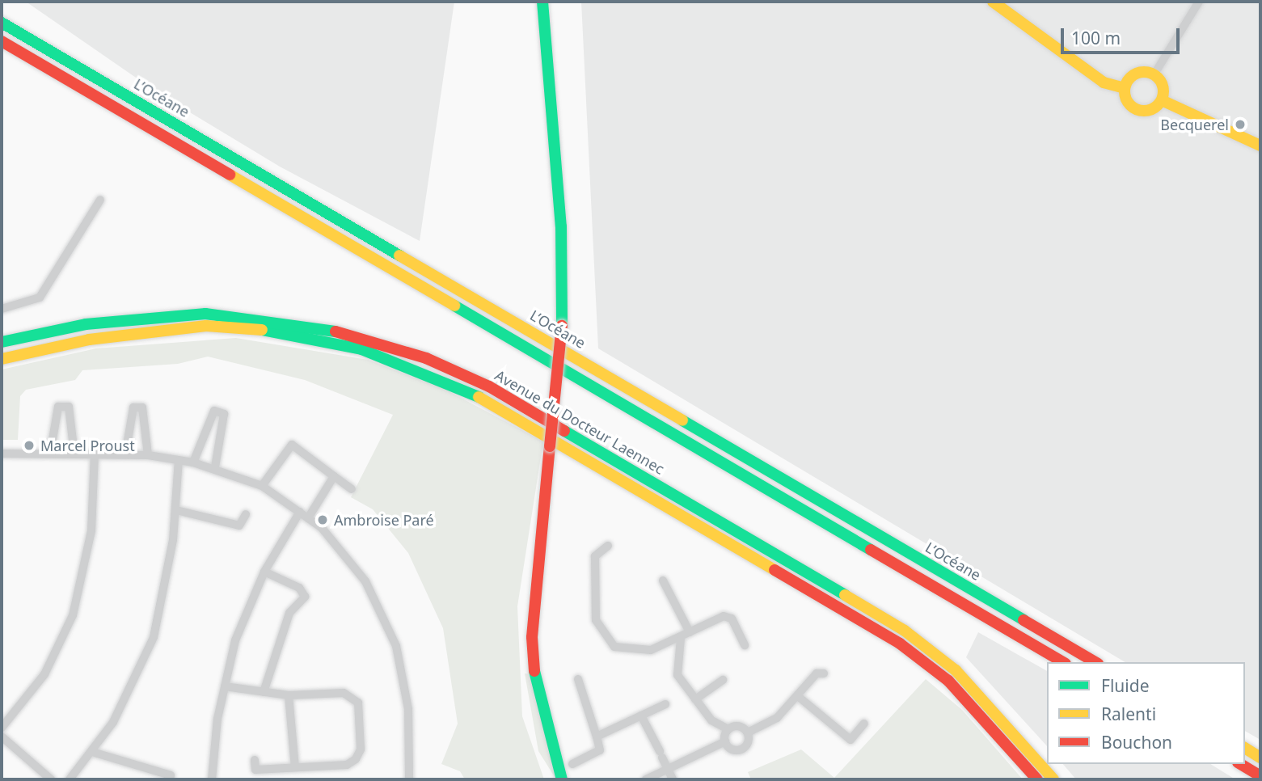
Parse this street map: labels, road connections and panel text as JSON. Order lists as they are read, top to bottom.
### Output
{
  "streets": {
    "main road": ["L’Océane", "Avenue du Docteur Laennec"]
  },
  "places": ["Becquerel", "Marcel Proust", "Ambroise Paré"],
  "legend": ["Fluide", "Ralenti", "Bouchon"],
  "scale_bar": "100 m"
}
